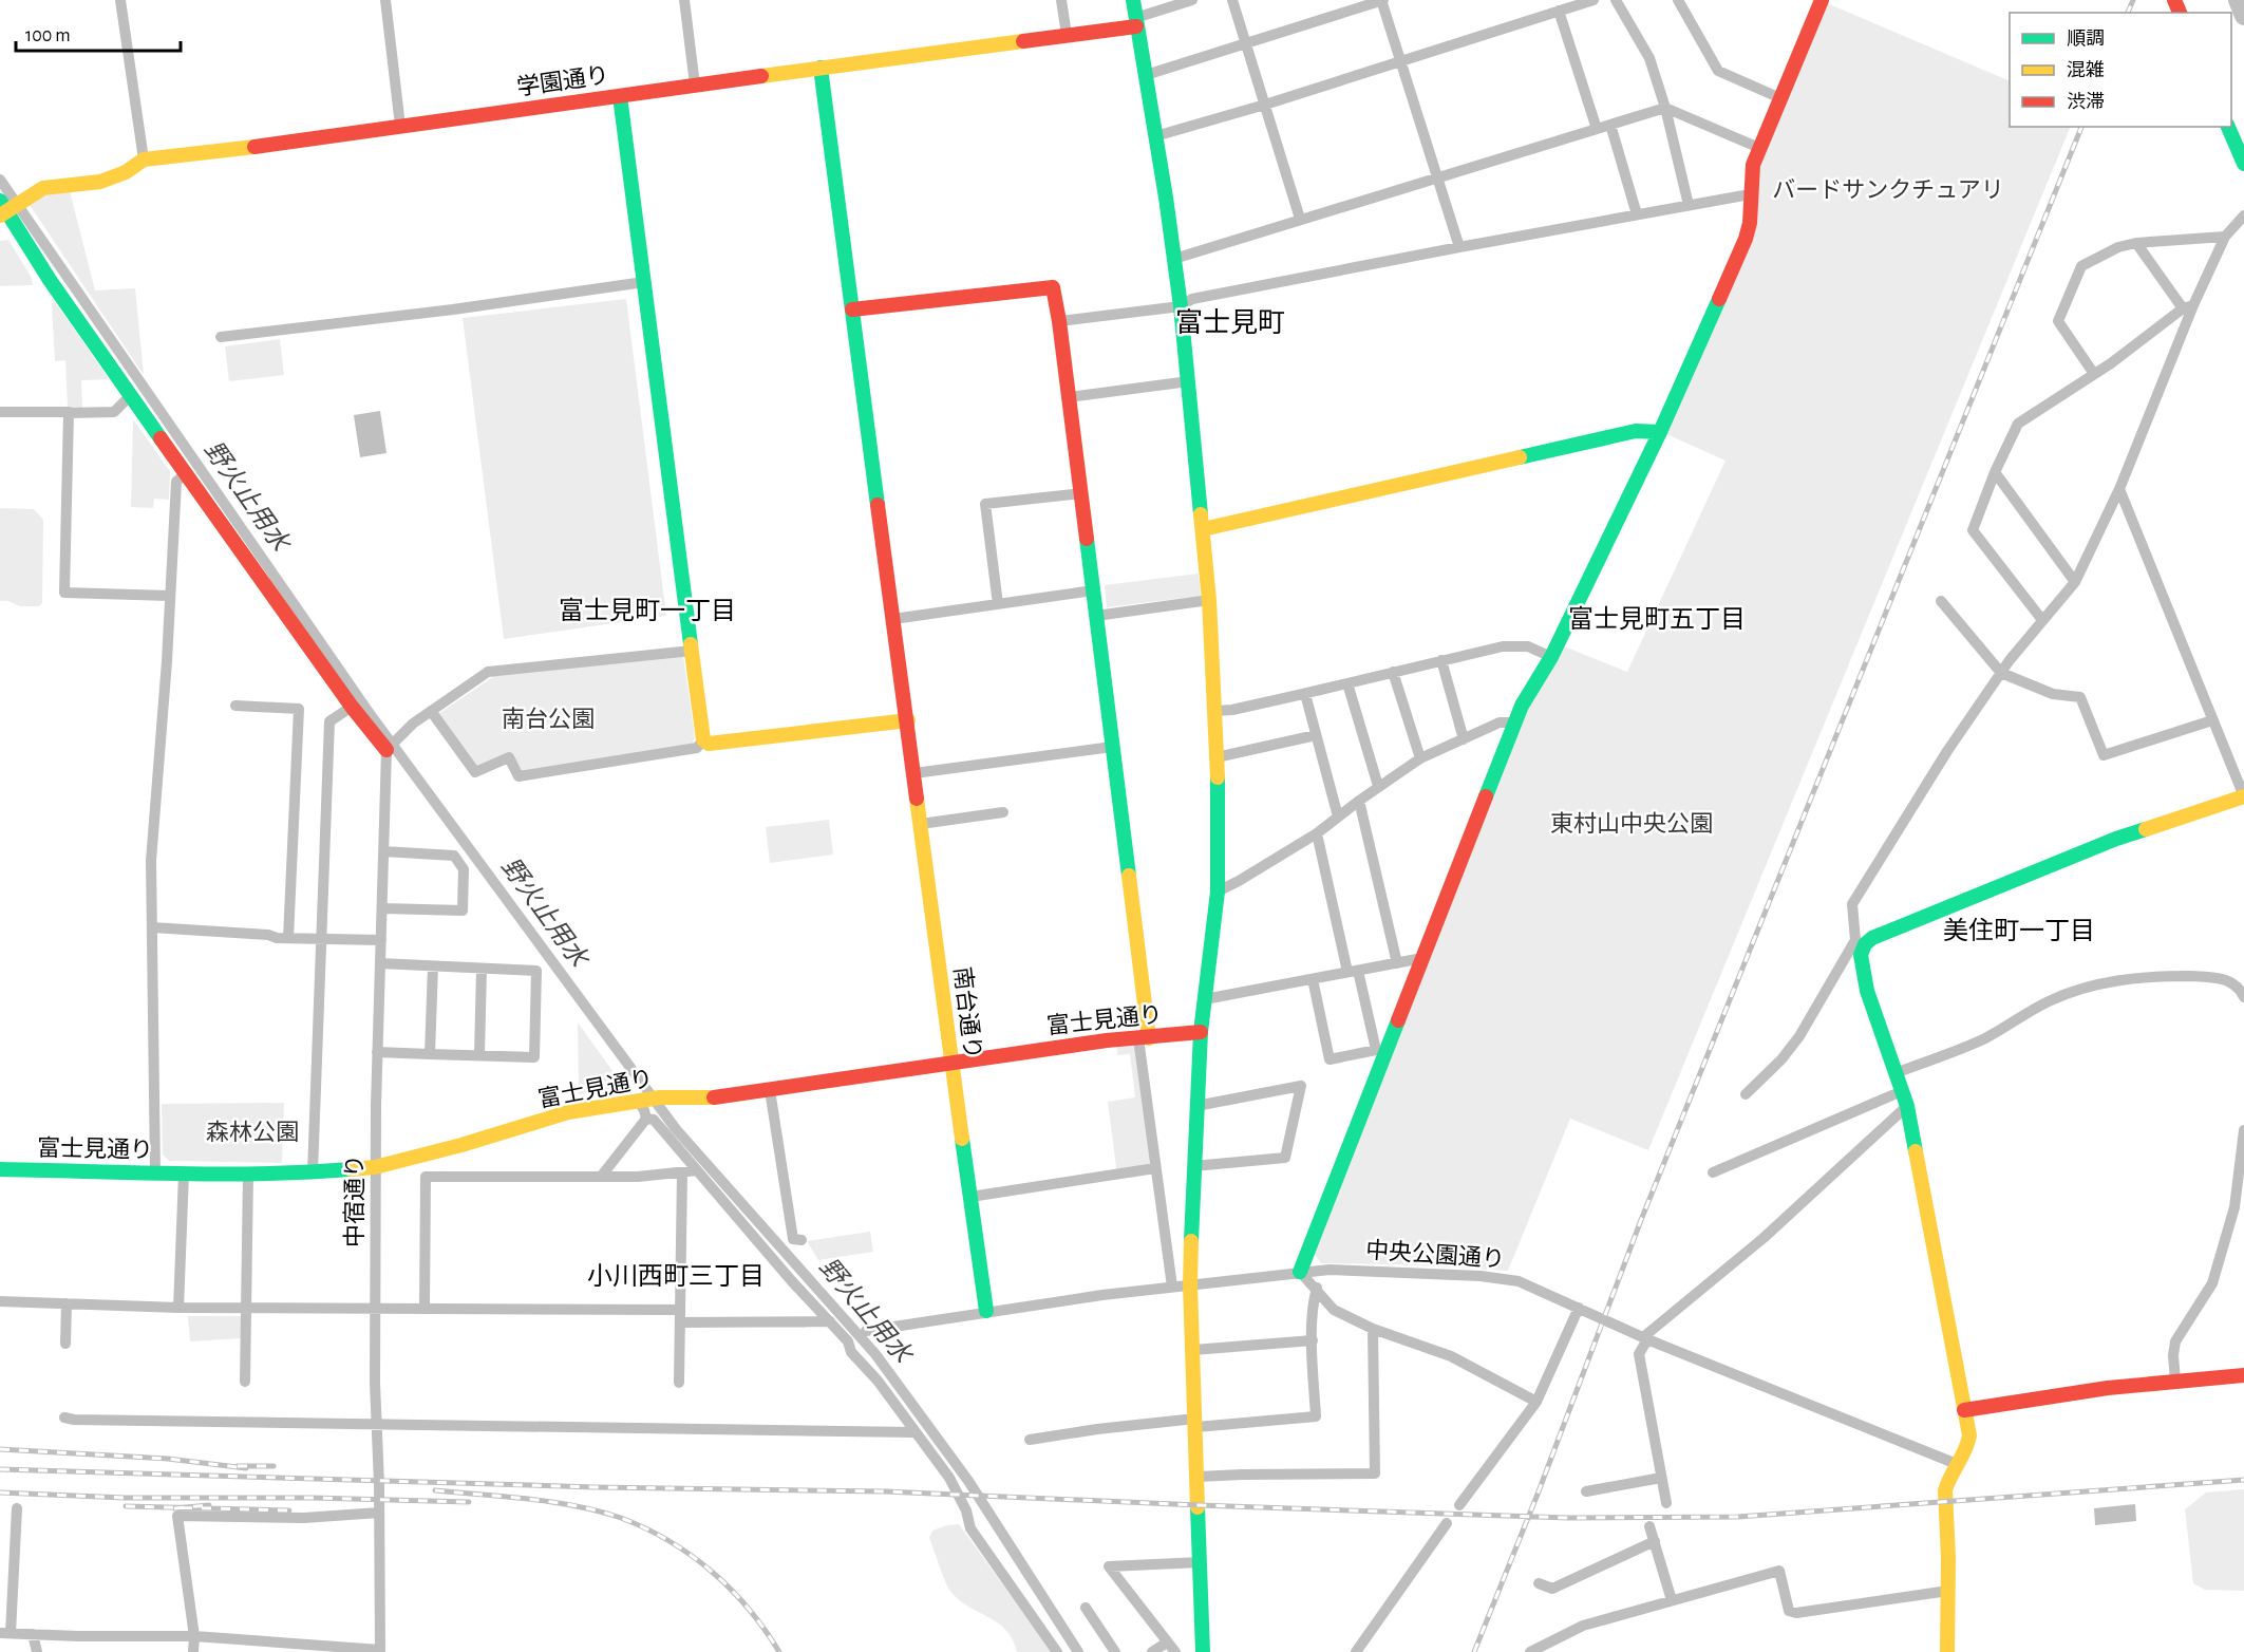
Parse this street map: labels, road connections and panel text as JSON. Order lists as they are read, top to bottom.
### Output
{
  "streets": {
    "street": [
      "学園通り",
      "南台通り",
      "富士見通り",
      "中宿通り",
      "中央公園通り"
    ]
  },
  "crossings": [
    ["学園通り", "南台通り"],
    ["南台通り", "富士見通り"],
    ["南台通り", "中央公園通り"],
    ["富士見通り", "中宿通り"]
  ],
  "districts": [
    "富士見町",
    "富士見町一丁目",
    "富士見町五丁目",
    "美住町一丁目",
    "小川西町三丁目"
  ],
  "water": ["野火止用水"],
  "parks": [
    "バードサンクチュアリ",
    "南台公園",
    "東村山中央公園",
    "森林公園"
  ],
  "legend": ["順調", "混雑", "渋滞"],
  "scale_bar": "100 m"
}
